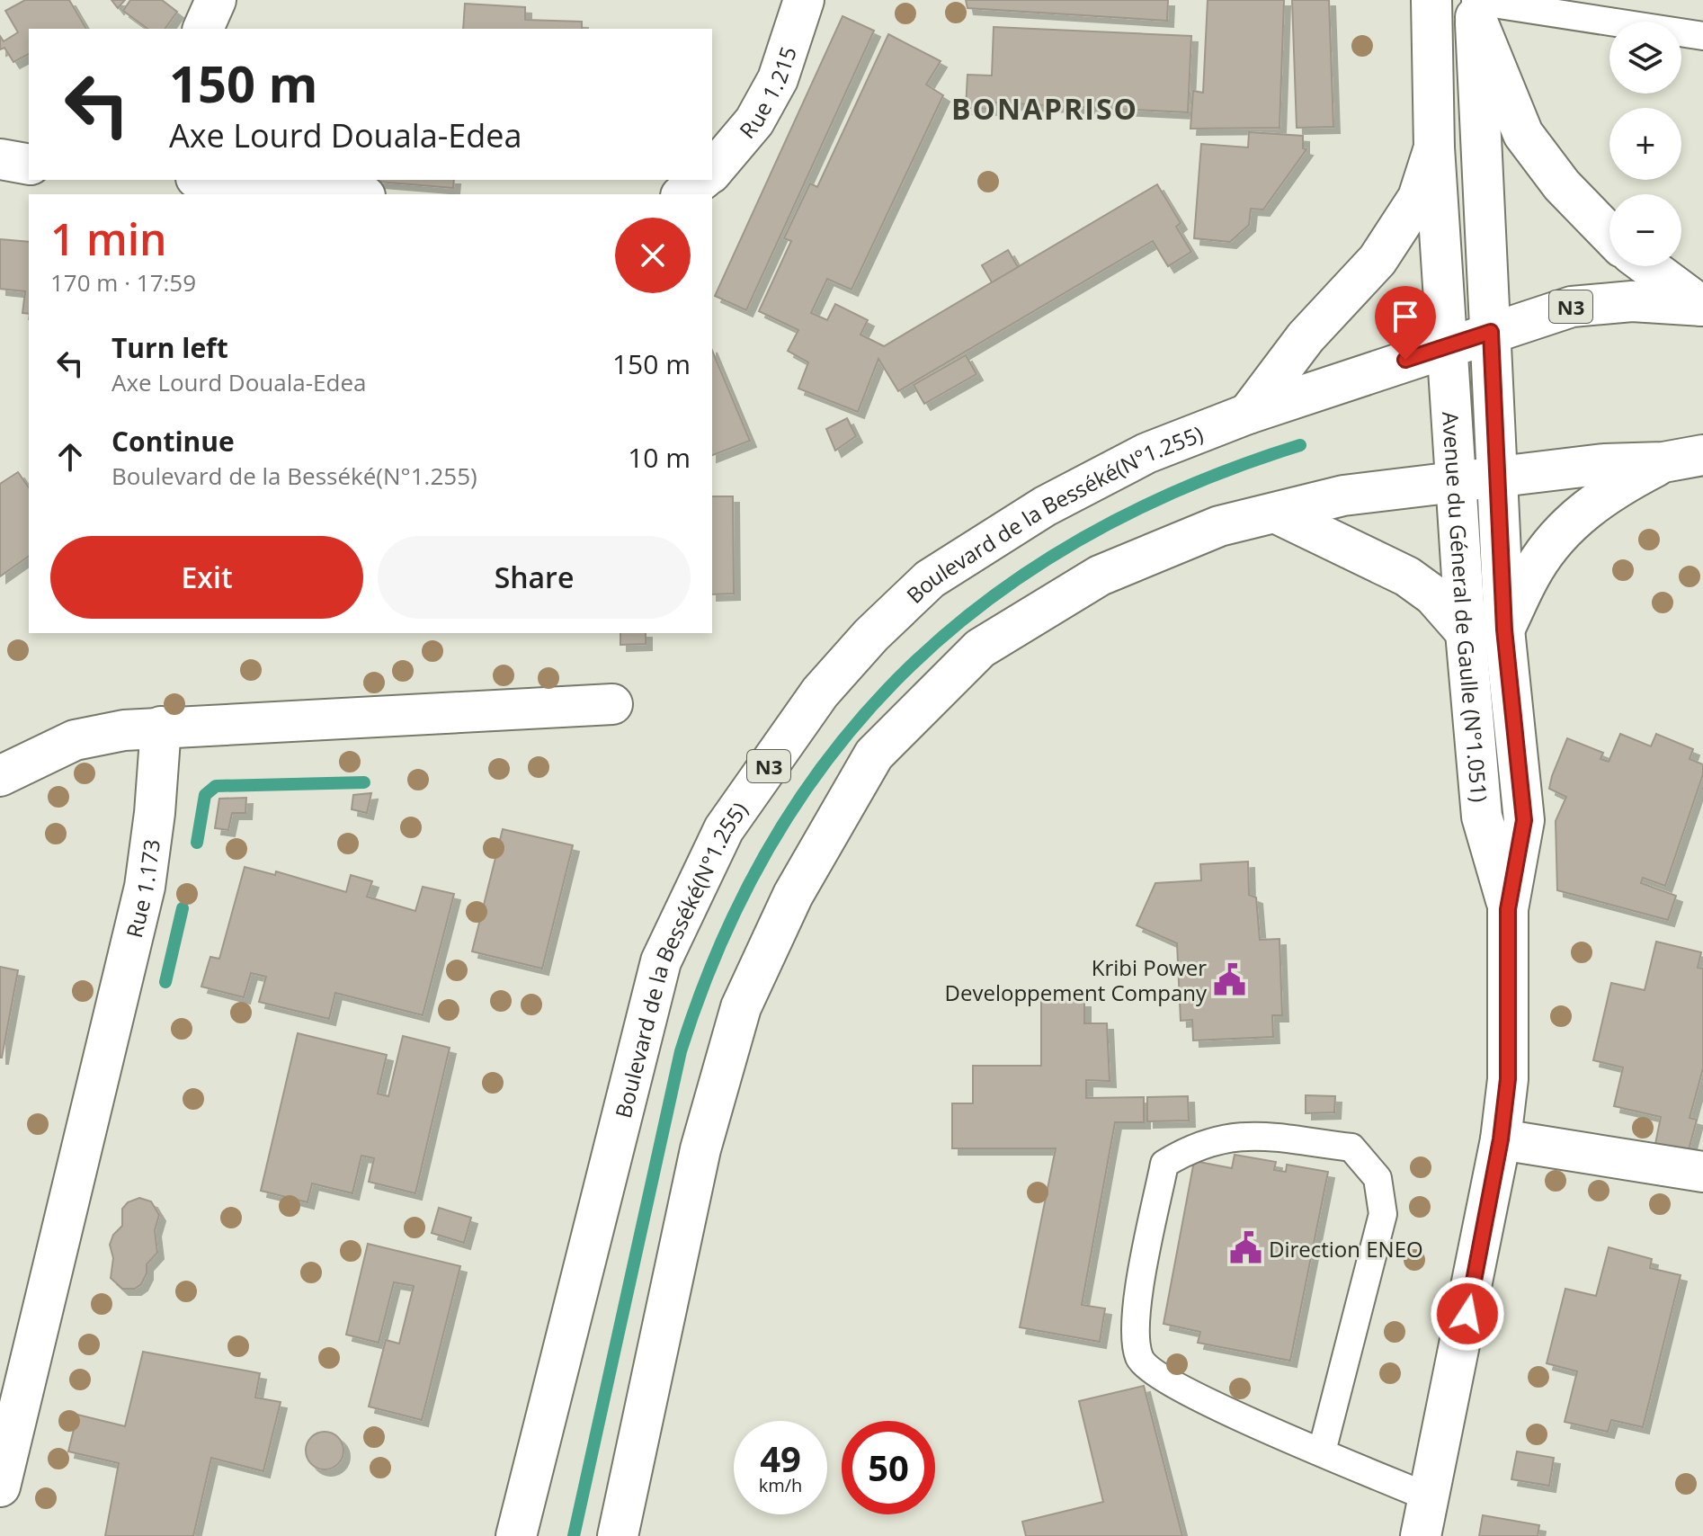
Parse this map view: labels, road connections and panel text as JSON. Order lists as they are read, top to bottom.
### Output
{
  "streets": {
    "main road": [
      "Rue 1.215",
      "N3",
      "Boulevard de la Besséké(N°1.255)",
      "Avenue du Géneral de Gaulle (N°1.051)",
      "Rue 1.173"
    ]
  },
  "crossings": [
    ["N3", "Boulevard de la Besséké(N°1.255)"],
    ["N3", "Avenue du Géneral de Gaulle (N°1.051)"],
    ["Boulevard de la Besséké(N°1.255)", "Avenue du Géneral de Gaulle (N°1.051)"]
  ],
  "districts": ["BONAPRISO"],
  "places": {
    "public building": ["Kribi Power Developpement Company", "Direction ENEO"]
  },
  "page": {
    "map_buttons": ["+", "−"],
    "turn": ["150 m", "Axe Lourd Douala-Edea"],
    "heading": ["1 min", "170 m · 17:59"],
    "list": [
      {
        "name": "Turn left",
        "note": "Axe Lourd Douala-Edea",
        "value": "150 m"
      },
      {
        "name": "Continue",
        "note": "Boulevard de la Besséké(N°1.255)",
        "value": "10 m"
      }
    ],
    "buttons": ["Exit", "Share"],
    "speed": "49 km/h",
    "limit": "50"
  }
}
